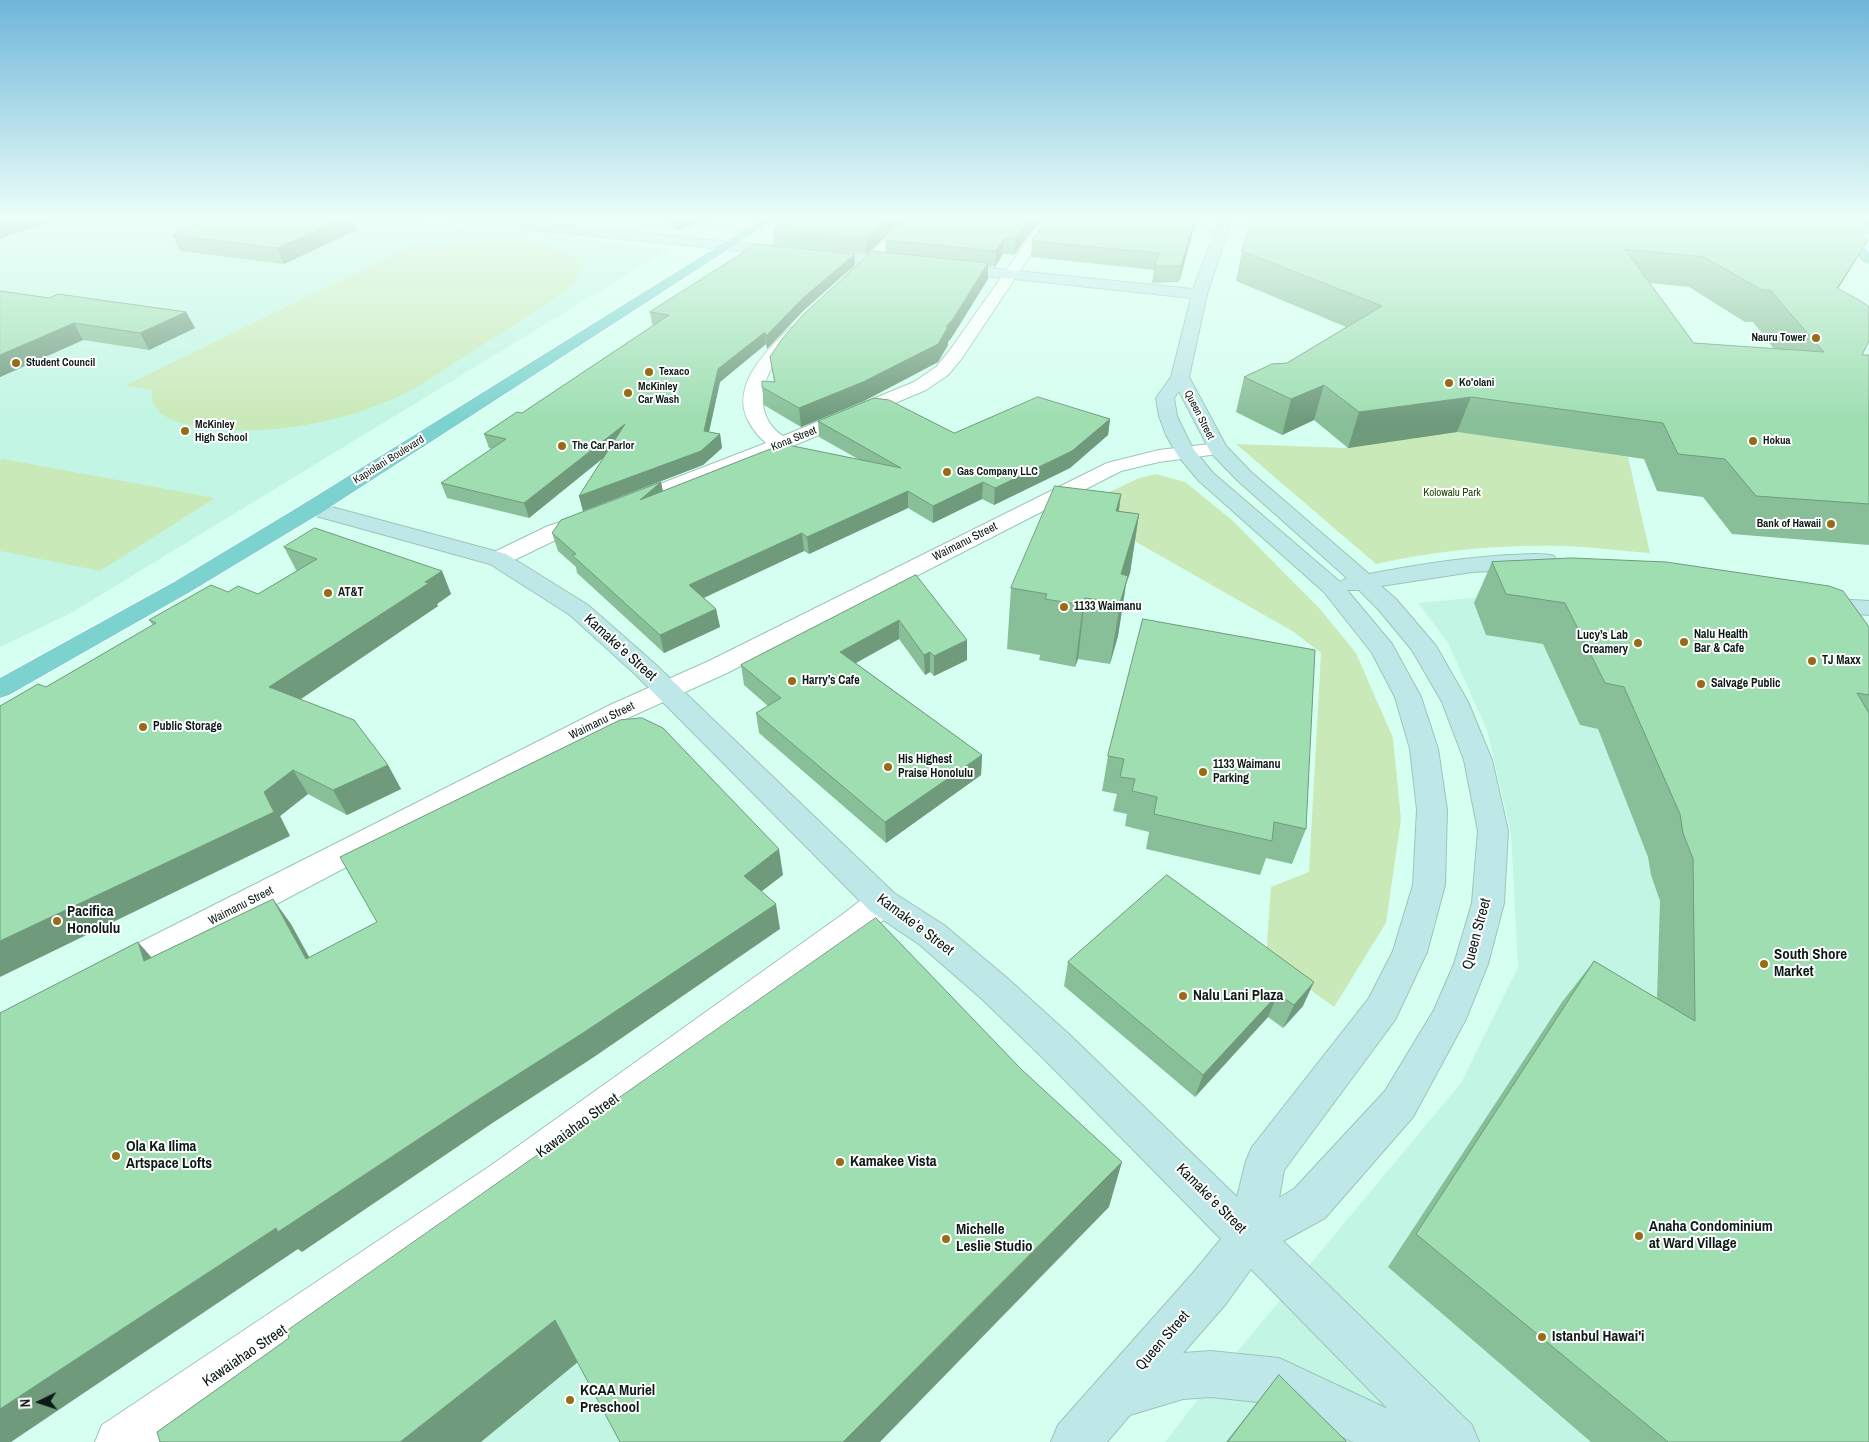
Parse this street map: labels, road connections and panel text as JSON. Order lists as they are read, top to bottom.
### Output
{
  "streets": {
    "main road": ["Kapiolani Boulevard"],
    "street": [
      "Queen Street",
      "Kona Street",
      "Waimanu Street",
      "Kamakeʻe Street",
      "Kawaiahao Street"
    ]
  },
  "crossings": [
    ["Queen Street", "Waimanu Street"],
    ["Queen Street", "Kamakeʻe Street"],
    ["Kona Street", "Kamakeʻe Street"],
    ["Kapiolani Boulevard", "Kamakeʻe Street"],
    ["Waimanu Street", "Kamakeʻe Street"],
    ["Kamakeʻe Street", "Kawaiahao Street"]
  ],
  "parks": ["Kolowalu Park"],
  "places": [
    "Nauru Tower",
    "Student Council",
    "Texaco",
    "Ko'olani",
    "McKinley Car Wash",
    "McKinley High School",
    "Hokua",
    "The Car Parlor",
    "Gas Company LLC",
    "Bank of Hawaii",
    "AT&T",
    "1133 Waimanu",
    "Nalu Health Bar & Cafe",
    "Lucy’s Lab Creamery",
    "TJ Maxx",
    "Harry’s Cafe",
    "Salvage Public",
    "Public Storage",
    "His Highest Praise Honolulu",
    "1133 Waimanu Parking",
    "Pacifica Honolulu",
    "South Shore Market",
    "Nalu Lani Plaza",
    "Ola Ka Ilima Artspace Lofts",
    "Kamakee Vista",
    "Anaha Condominium at Ward Village",
    "Michelle Leslie Studio",
    "Istanbul Hawai'i",
    "KCAA Muriel Preschool"
  ],
  "north": "left"
}
